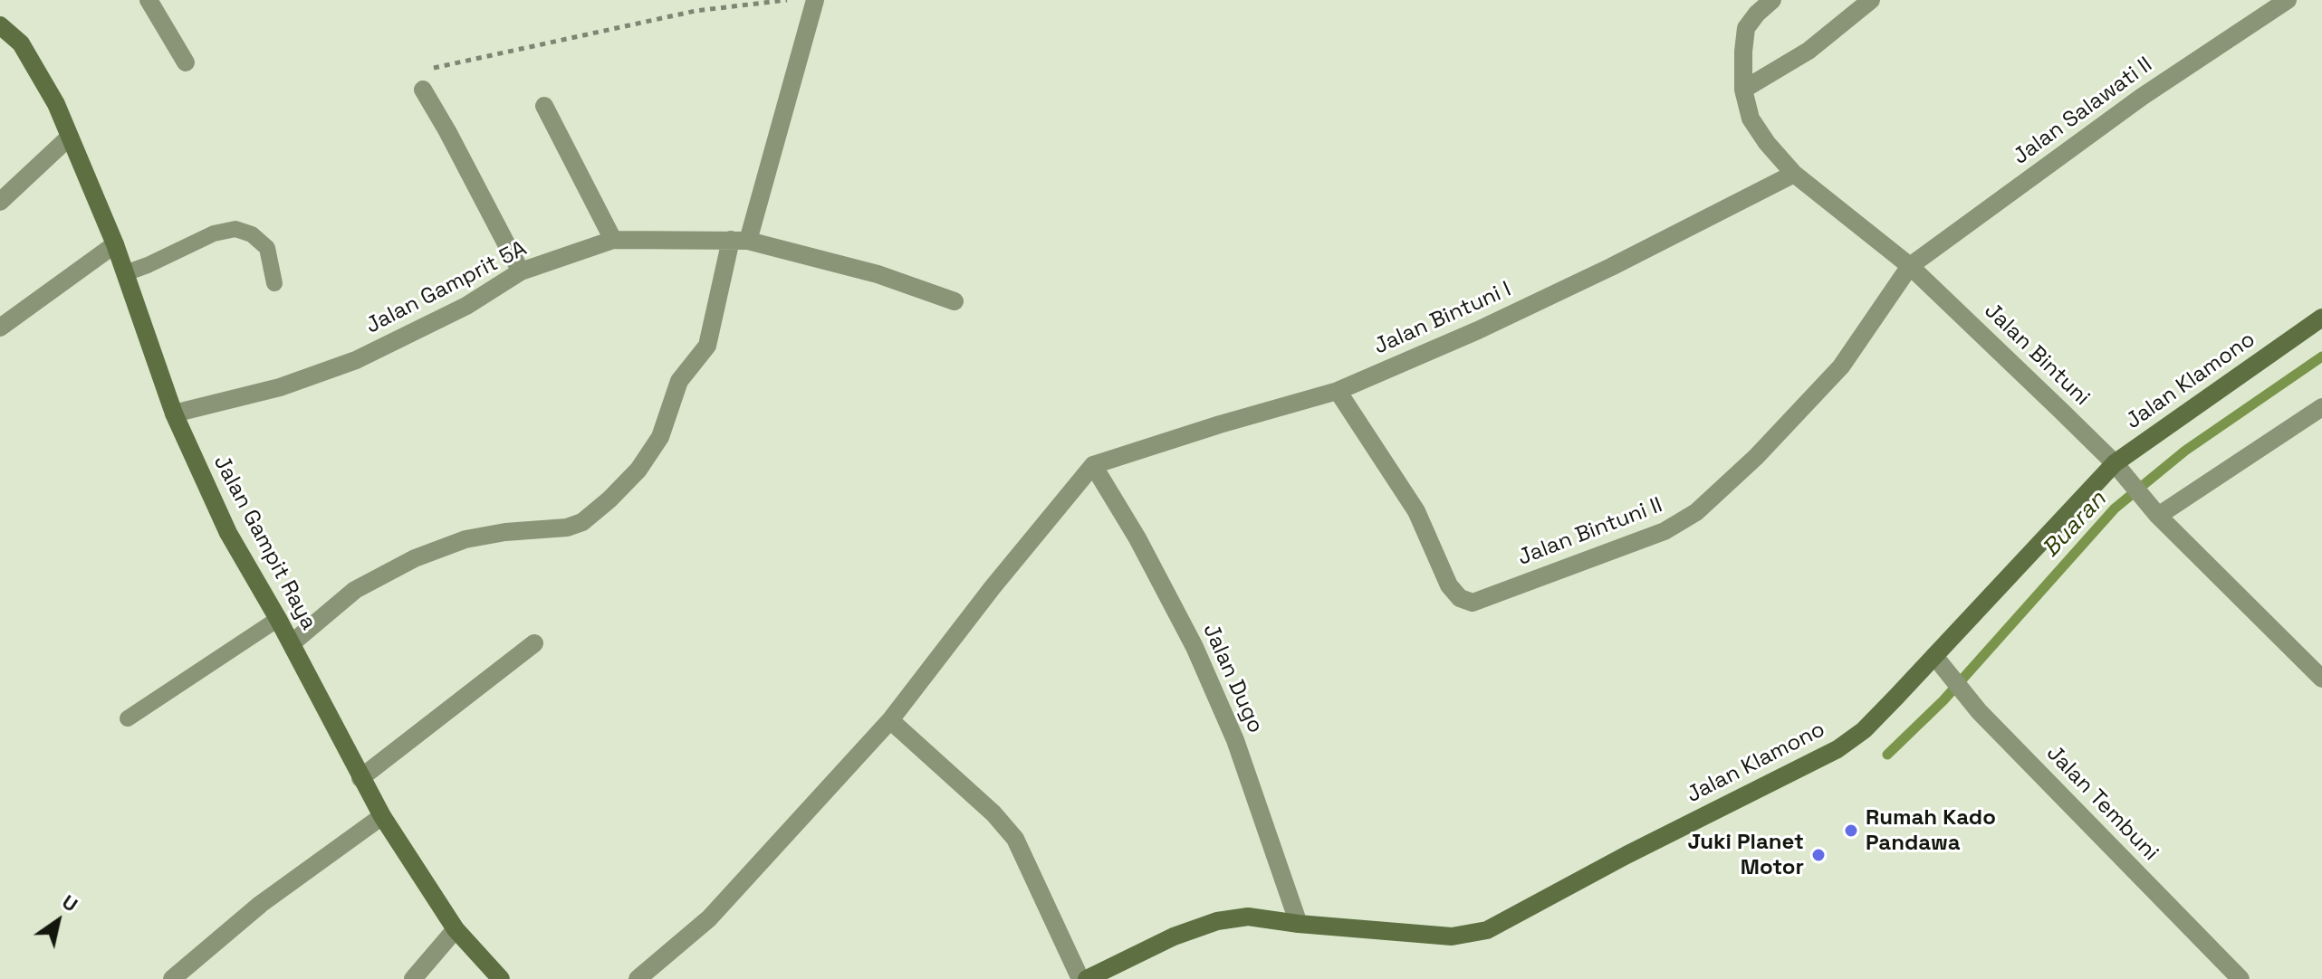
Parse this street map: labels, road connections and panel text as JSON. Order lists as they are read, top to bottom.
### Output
{
  "streets": {
    "street": [
      "Jalan Salawati II",
      "Jalan Gamprit 5A",
      "Jalan Bintuni I",
      "Jalan Bintuni",
      "Jalan Klamono",
      "Jalan Bintuni II",
      "Jalan Gampit Raya",
      "Jalan Dugo",
      "Jalan Tembuni"
    ]
  },
  "crossings": [
    ["Jalan Salawati II", "Jalan Bintuni"],
    ["Jalan Salawati II", "Jalan Bintuni II"],
    ["Jalan Gamprit 5A", "Jalan Gampit Raya"],
    ["Jalan Bintuni I", "Jalan Bintuni"],
    ["Jalan Bintuni I", "Jalan Bintuni II"],
    ["Jalan Bintuni I", "Jalan Dugo"],
    ["Jalan Bintuni", "Jalan Klamono"],
    ["Jalan Bintuni", "Jalan Bintuni II"],
    ["Jalan Klamono", "Jalan Dugo"],
    ["Jalan Klamono", "Jalan Tembuni"]
  ],
  "water": ["Buaran"],
  "places": ["Rumah Kado Pandawa", "Juki Planet Motor"],
  "north": "top right"
}
